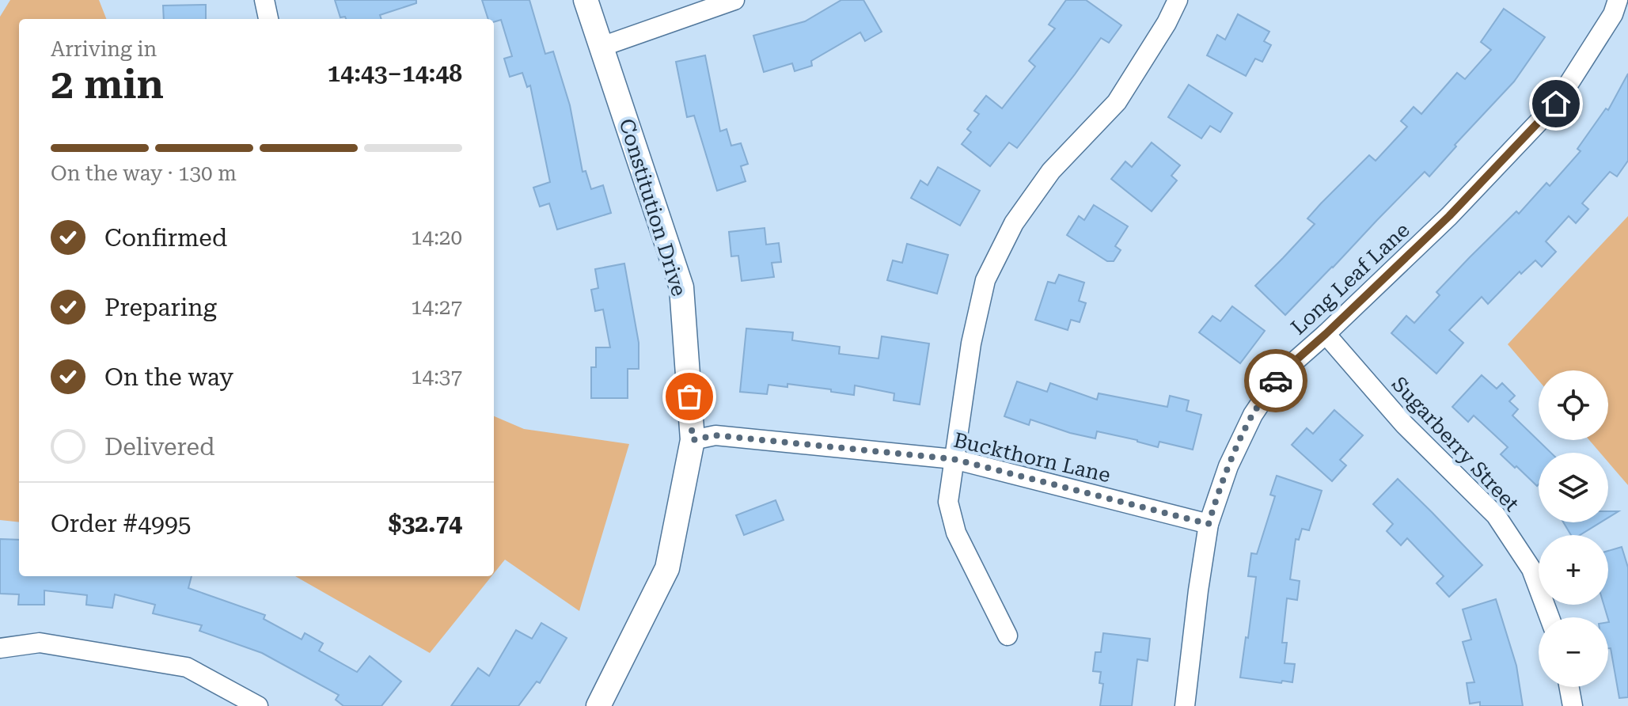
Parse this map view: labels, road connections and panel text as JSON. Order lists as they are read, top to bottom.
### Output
{
  "streets": {
    "street": [
      "Constitution Drive",
      "Long Leaf Lane",
      "Sugarberry Street",
      "Buckthorn Lane"
    ]
  },
  "crossings": [
    ["Constitution Drive", "Buckthorn Lane"],
    ["Long Leaf Lane", "Sugarberry Street"],
    ["Long Leaf Lane", "Buckthorn Lane"]
  ],
  "page": {
    "heading": ["2 min", "Arriving in", "14:43–14:48"],
    "panel": ["Order #4995", "$32.74"],
    "bar": "On the way · 130 m",
    "list": [
      ["Confirmed", "14:20"],
      ["Preparing", "14:27"],
      ["On the way", "14:37"],
      "Delivered"
    ],
    "map_buttons": ["+", "−"]
  }
}
